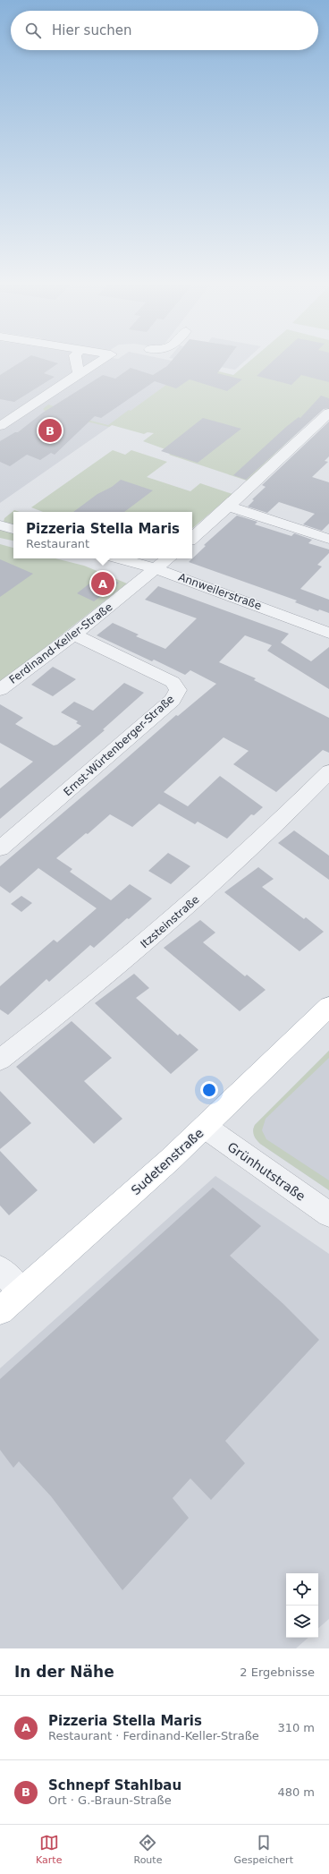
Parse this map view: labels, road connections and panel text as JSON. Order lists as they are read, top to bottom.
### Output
{
  "streets": {
    "main road": ["Sudetenstraße"],
    "street": [
      "Annweilerstraße",
      "Ferdinand-Keller-Straße",
      "Ernst-Würtenberger-Straße",
      "Itzsteinstraße",
      "Grünhutstraße"
    ]
  },
  "crossings": [
    ["Annweilerstraße", "Ferdinand-Keller-Straße"],
    ["Ferdinand-Keller-Straße", "Ernst-Würtenberger-Straße"],
    ["Sudetenstraße", "Grünhutstraße"]
  ],
  "page": {
    "search": "Hier suchen",
    "pins": ["B", "A"],
    "popup": ["Pizzeria Stella Maris", "Restaurant"],
    "heading": ["In der Nähe", "2 Ergebnisse"],
    "list": [
      {
        "mark": "A",
        "name": "Pizzeria Stella Maris",
        "note": "Restaurant · Ferdinand-Keller-Straße",
        "value": "310 m"
      },
      {
        "mark": "B",
        "name": "Schnepf Stahlbau",
        "note": "Ort · G.-Braun-Straße",
        "value": "480 m"
      }
    ],
    "nav": ["Karte", "Route", "Gespeichert"]
  }
}
